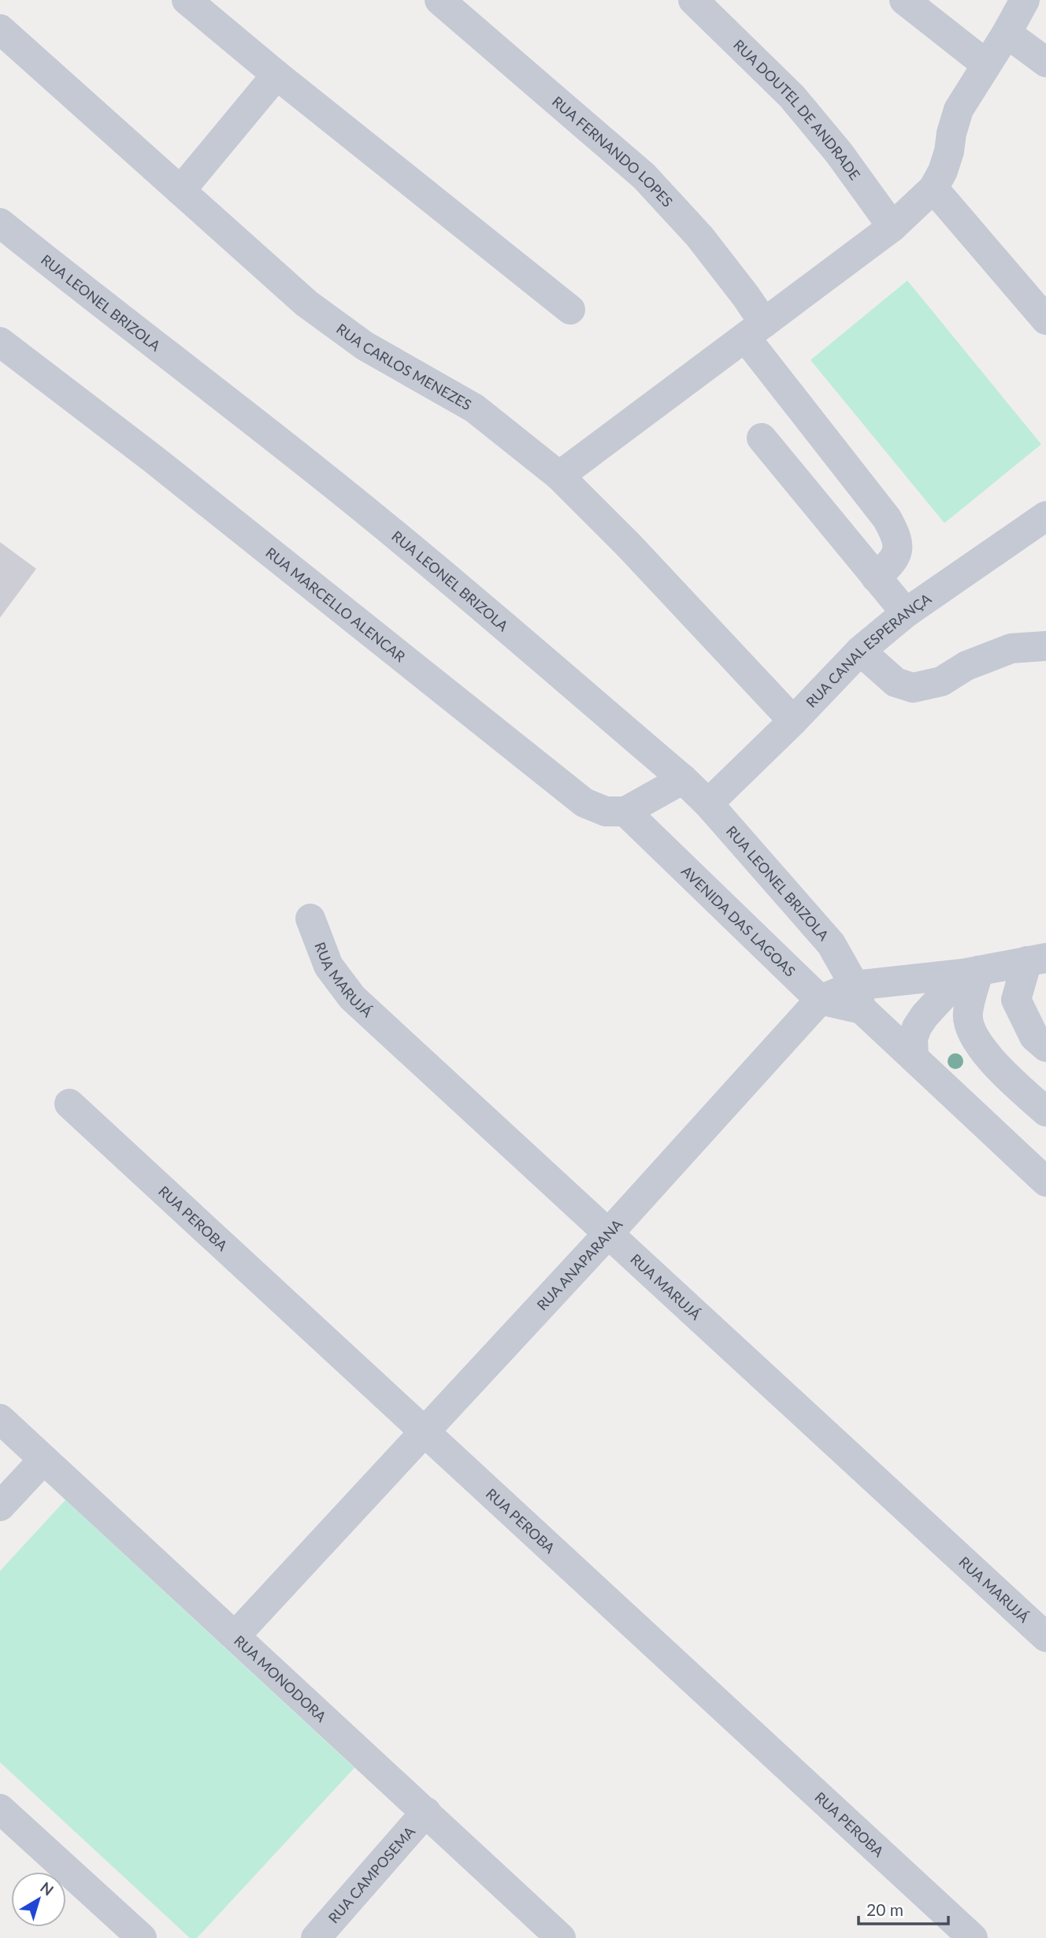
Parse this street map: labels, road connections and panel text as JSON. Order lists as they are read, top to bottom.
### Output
{
  "streets": {
    "street": [
      "RUA DOUTEL DE ANDRADE",
      "RUA FERNANDO LOPES",
      "RUA LEONEL BRIZOLA",
      "RUA CARLOS MENEZES",
      "RUA MARCELLO ALENCAR",
      "RUA CANAL ESPERANÇA",
      "AVENIDA DAS LAGOAS",
      "RUA MARUJÁ",
      "RUA PEROBA",
      "RUA ANAPARANA",
      "RUA MONODORA",
      "RUA CAMPOSEMA"
    ]
  },
  "crossings": [
    ["RUA LEONEL BRIZOLA", "RUA CANAL ESPERANÇA"],
    ["RUA CARLOS MENEZES", "RUA CANAL ESPERANÇA"],
    ["RUA MARCELLO ALENCAR", "AVENIDA DAS LAGOAS"],
    ["AVENIDA DAS LAGOAS", "RUA ANAPARANA"],
    ["RUA MARUJÁ", "RUA ANAPARANA"],
    ["RUA PEROBA", "RUA ANAPARANA"],
    ["RUA ANAPARANA", "RUA MONODORA"],
    ["RUA MONODORA", "RUA CAMPOSEMA"]
  ],
  "scale_bar": "20 m",
  "north": "top right"
}
